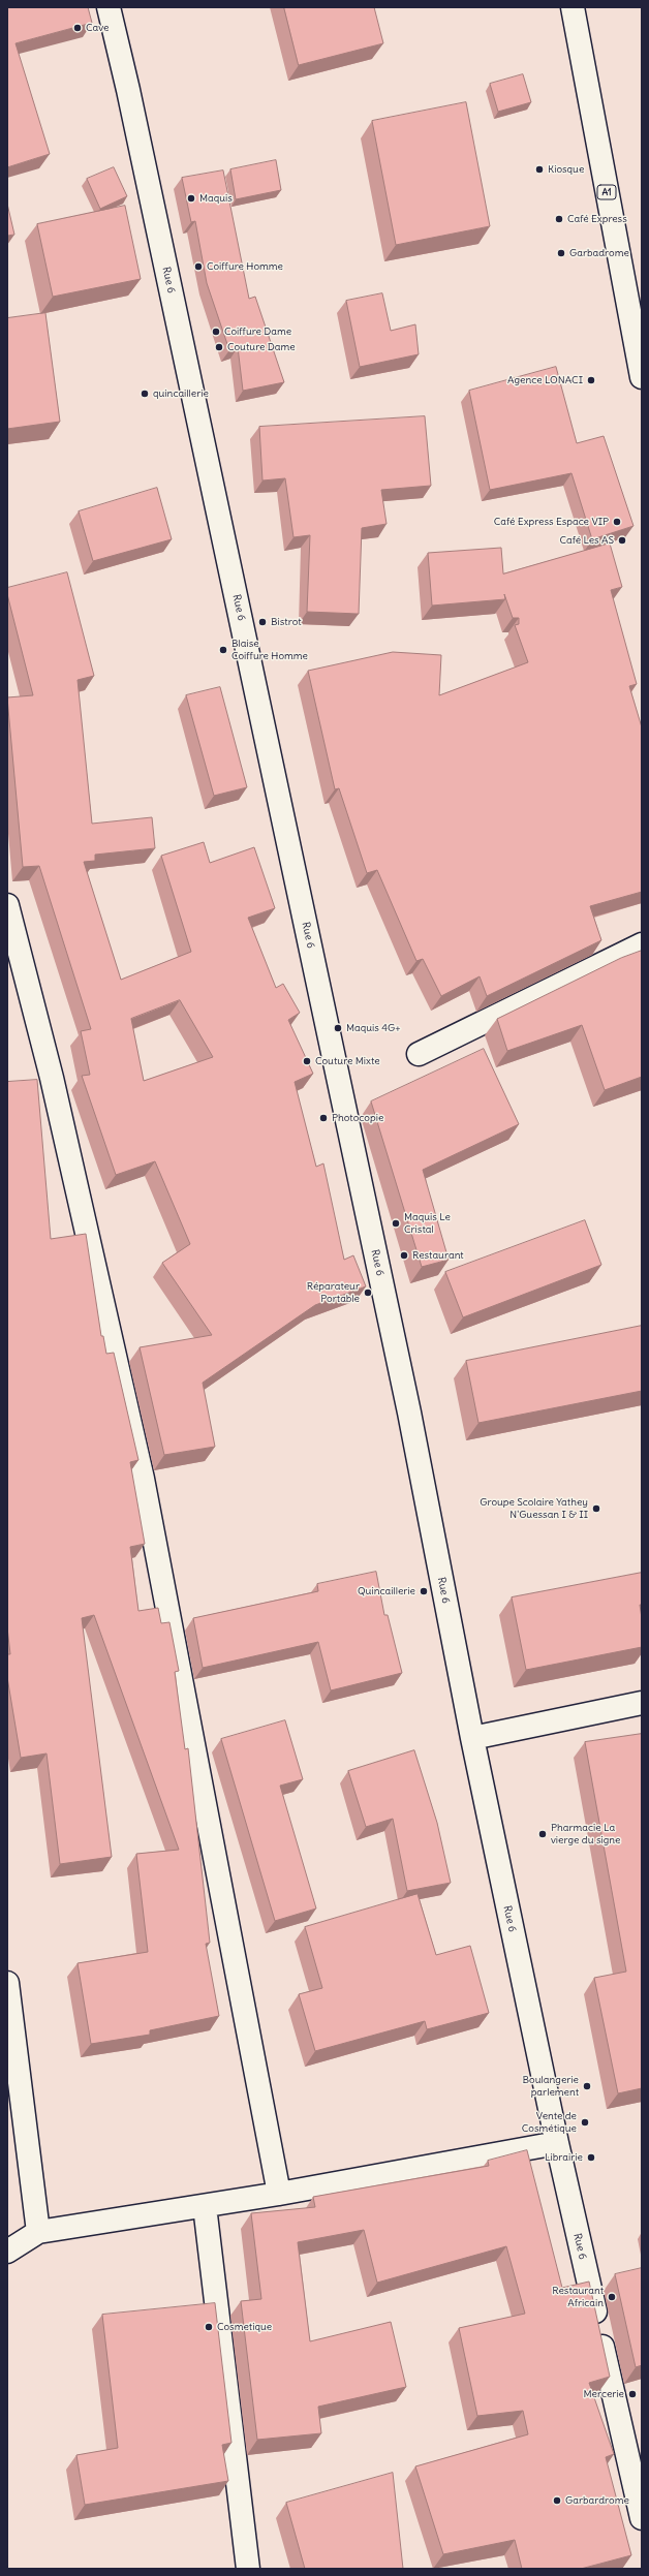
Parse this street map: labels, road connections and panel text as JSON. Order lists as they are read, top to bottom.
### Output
{
  "streets": {
    "street": ["A1", "Rue 6"]
  },
  "places": [
    "Cave",
    "Kiosque",
    "Maquis",
    "Café Express",
    "Garbadrome",
    "Coiffure Homme",
    "Coiffure Dame",
    "Couture Dame",
    "Agence LONACI",
    "quincaillerie",
    "Café Express Espace VIP",
    "Café Les AS",
    "Bistrot",
    "Blaise Coiffure Homme",
    "Maquis 4G+",
    "Couture Mixte",
    "Photocopie",
    "Maquis Le Cristal",
    "Restaurant",
    "Réparateur Portable",
    "Groupe Scolaire Yathey N'Guessan I & II",
    "Quincaillerie",
    "Pharmacie La vierge du signe",
    "Boulangerie parlement",
    "Vente de Cosmétique",
    "Librairie",
    "Restaurant Africain",
    "Cosmetique",
    "Mercerie",
    "Garbardrome"
  ]
}
